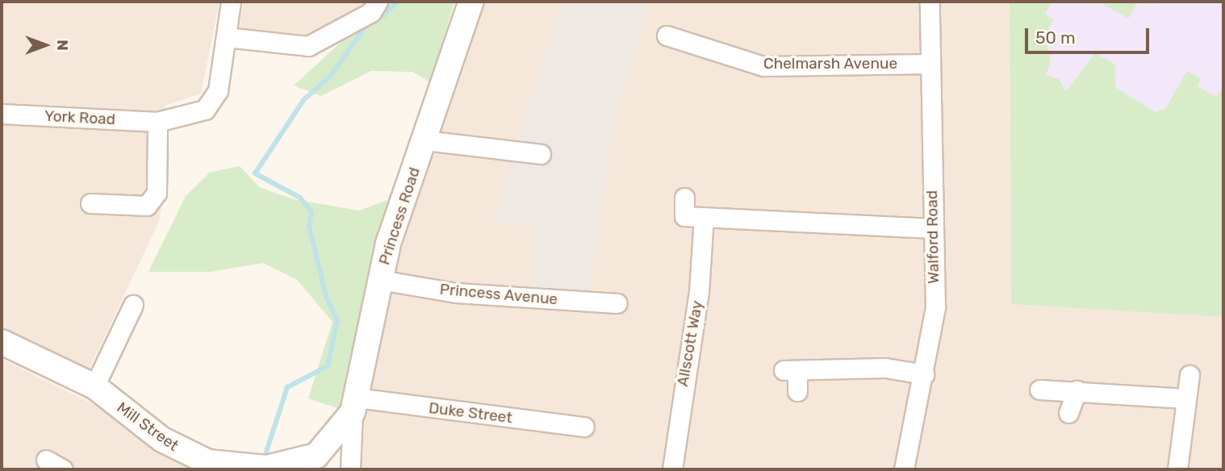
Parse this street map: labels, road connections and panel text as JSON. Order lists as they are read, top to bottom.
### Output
{
  "streets": {
    "street": [
      "Chelmarsh Avenue",
      "York Road",
      "Princess Road",
      "Walford Road",
      "Princess Avenue",
      "Allscott Way",
      "Duke Street",
      "Mill Street"
    ]
  },
  "crossings": [
    ["Chelmarsh Avenue", "Walford Road"],
    ["Princess Road", "Princess Avenue"],
    ["Princess Road", "Duke Street"],
    ["Princess Road", "Mill Street"],
    ["Duke Street", "Mill Street"]
  ],
  "scale_bar": "50 m",
  "north": "right"
}
